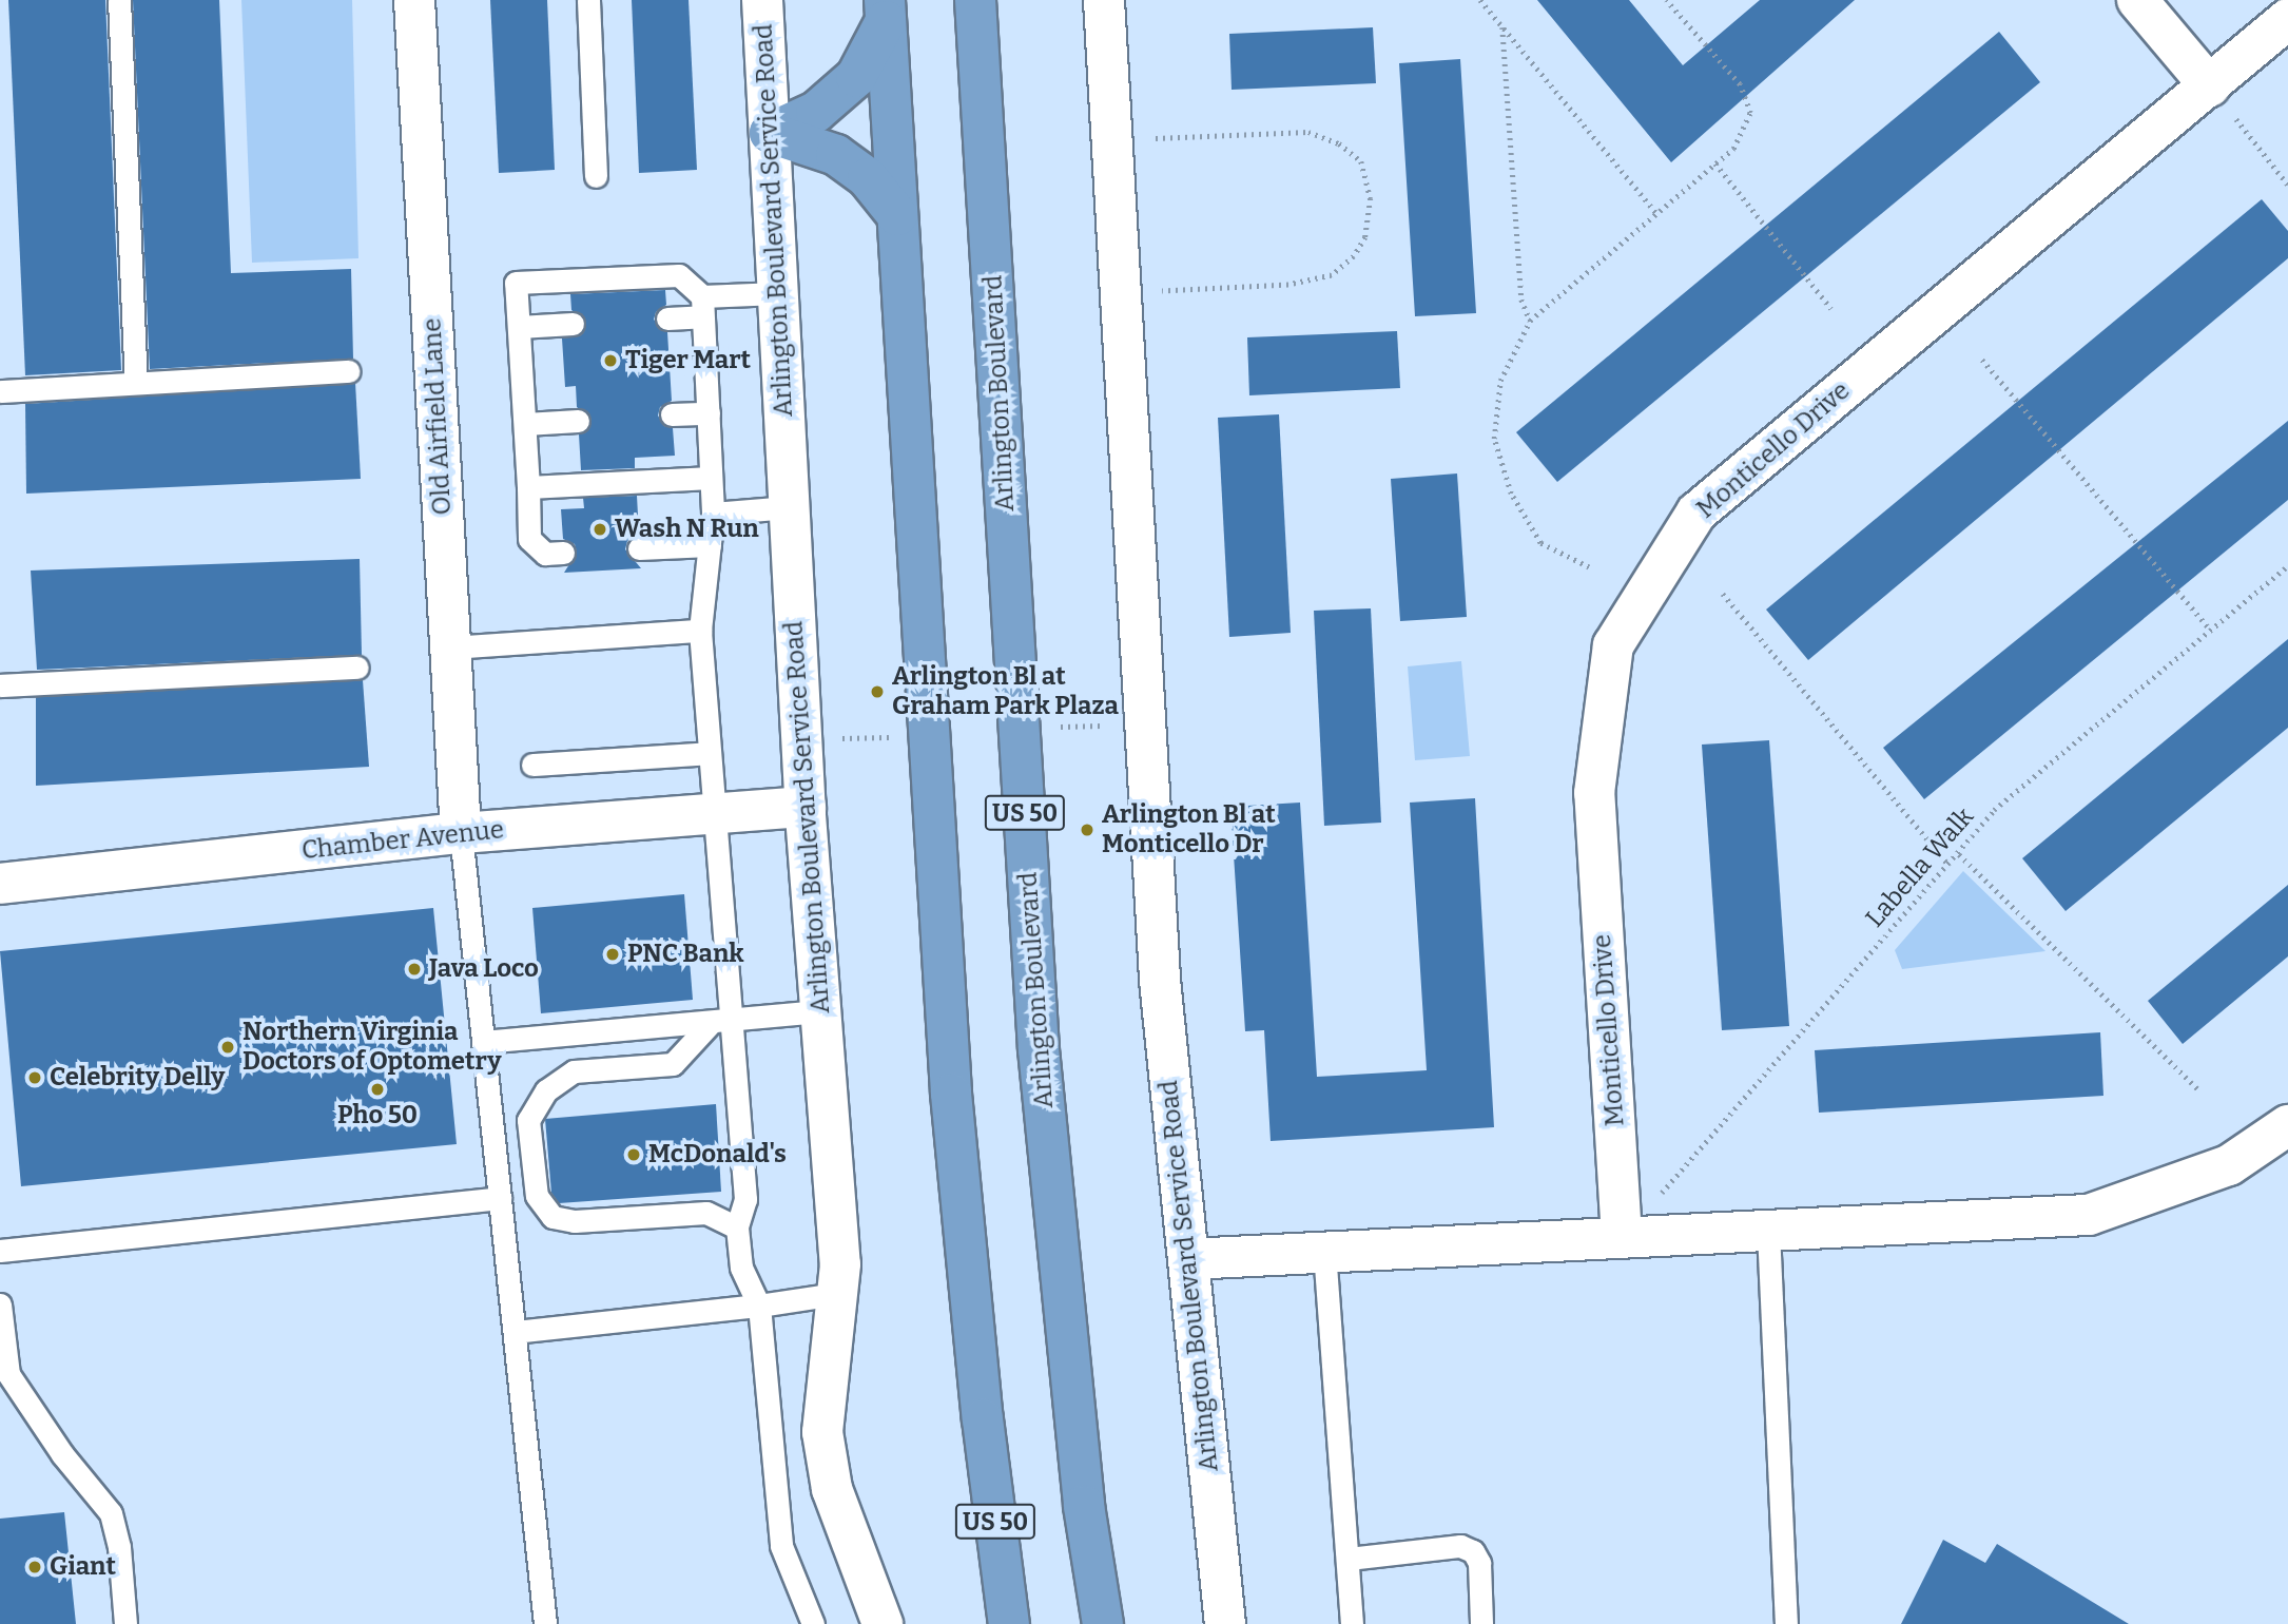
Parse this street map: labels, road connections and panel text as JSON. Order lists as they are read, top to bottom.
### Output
{
  "streets": {
    "highway": ["Arlington Boulevard", "US 50"],
    "street": [
      "Arlington Boulevard Service Road",
      "Old Airfield Lane",
      "Monticello Drive",
      "Chamber Avenue"
    ],
    "path": ["Labella Walk"]
  },
  "crossings": [
    ["Arlington Boulevard Service Road", "Chamber Avenue"],
    ["Old Airfield Lane", "Chamber Avenue"],
    ["Monticello Drive", "Labella Walk"]
  ],
  "places": [
    "Tiger Mart",
    "Wash N Run",
    "Arlington Bl at Graham Park Plaza",
    "Arlington Bl at Monticello Dr",
    "PNC Bank",
    "Java Loco",
    "Northern Virginia Doctors of Optometry",
    "Celebrity Delly",
    "Pho 50",
    "McDonald's",
    "Giant"
  ]
}
